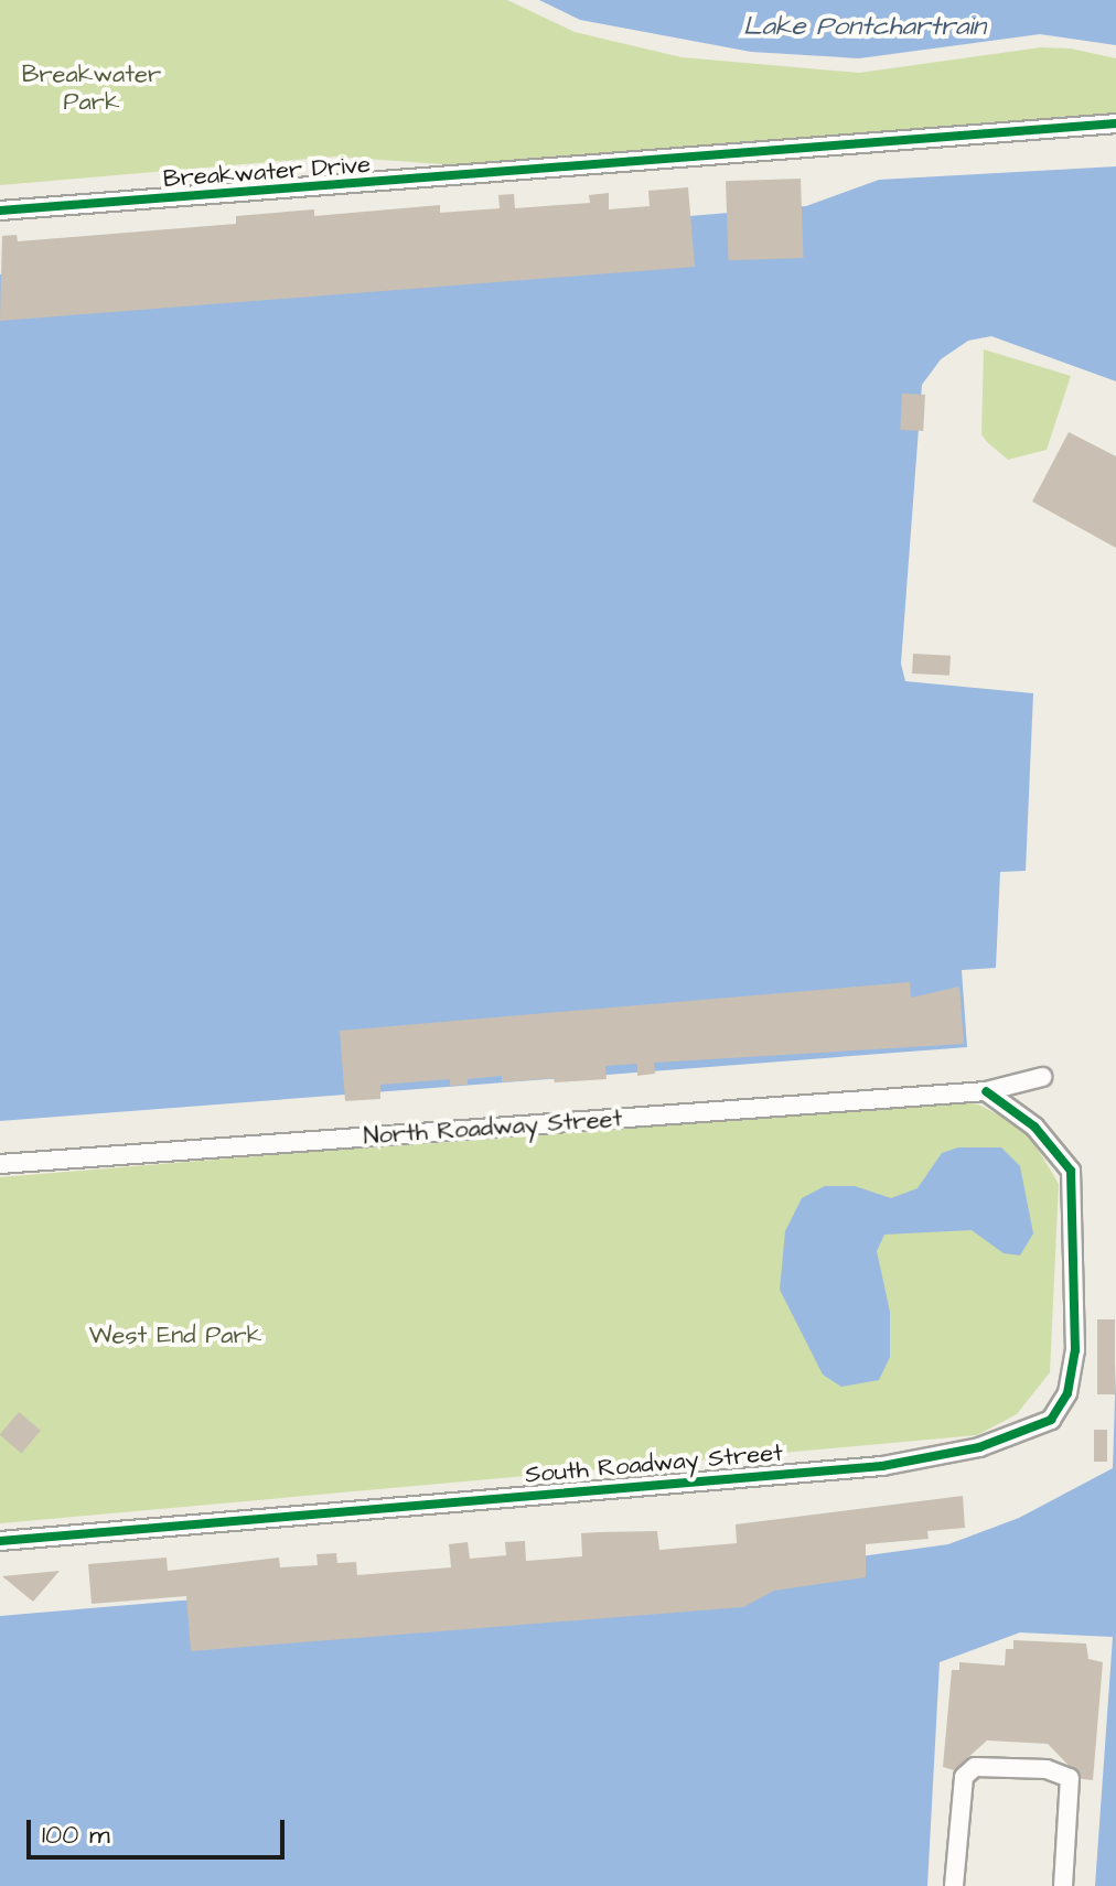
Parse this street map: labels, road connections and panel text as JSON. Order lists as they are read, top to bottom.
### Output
{
  "streets": {
    "street": ["Breakwater Drive", "North Roadway Street", "South Roadway Street"]
  },
  "crossings": [
    ["North Roadway Street", "South Roadway Street"]
  ],
  "water": ["Lake Pontchartrain"],
  "parks": ["Breakwater Park", "West End Park"],
  "scale_bar": "100 m"
}
